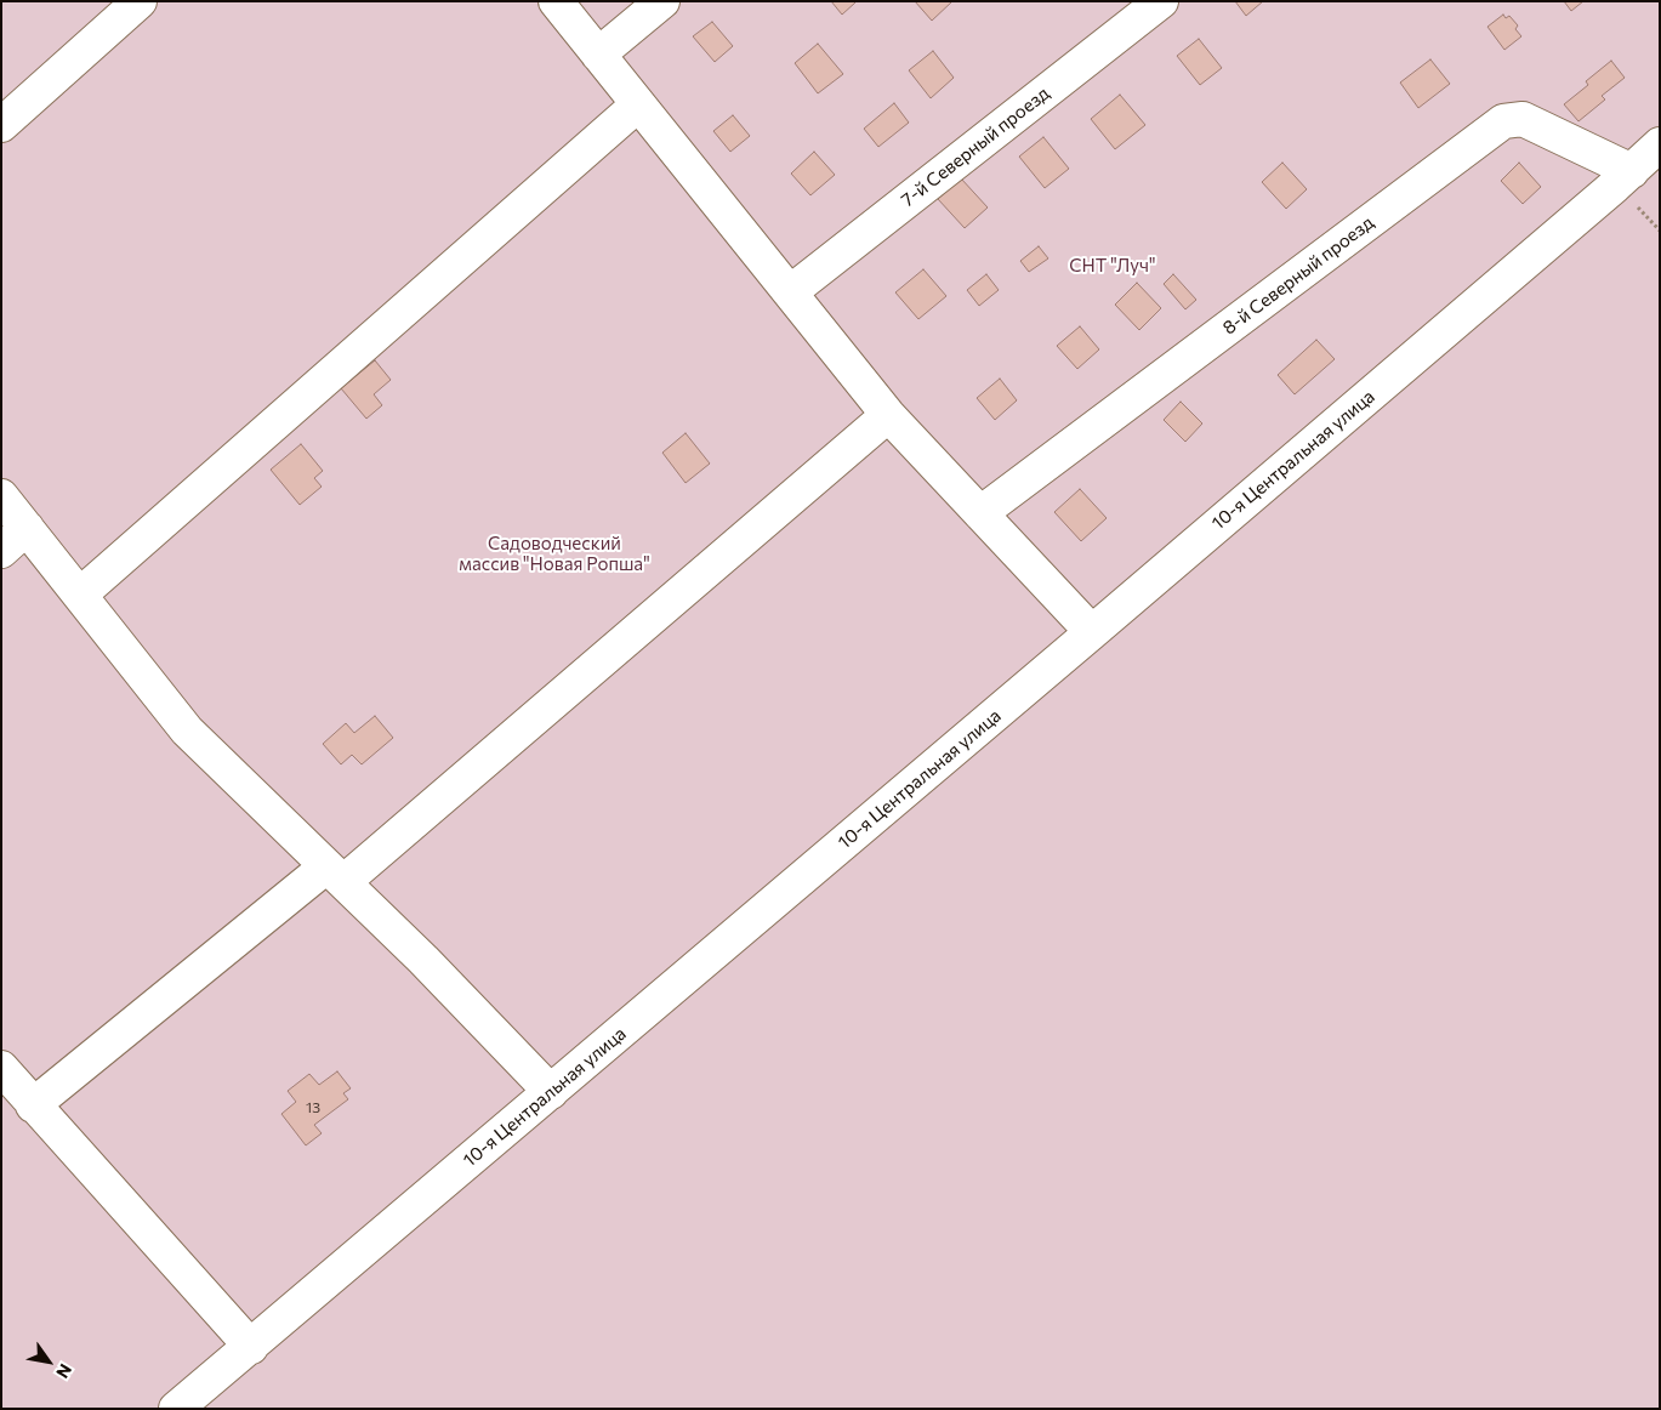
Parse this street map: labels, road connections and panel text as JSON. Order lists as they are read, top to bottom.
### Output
{
  "streets": {
    "street": ["7-й Северный проезд", "8-й Северный проезд", "10-я Центральная улица"]
  },
  "crossings": [
    ["8-й Северный проезд", "10-я Центральная улица"]
  ],
  "parks": ["СНТ \"Луч\"", "Садоводческий массив \"Новая Ропша\""],
  "house_numbers": ["13"],
  "north": "bottom right"
}
